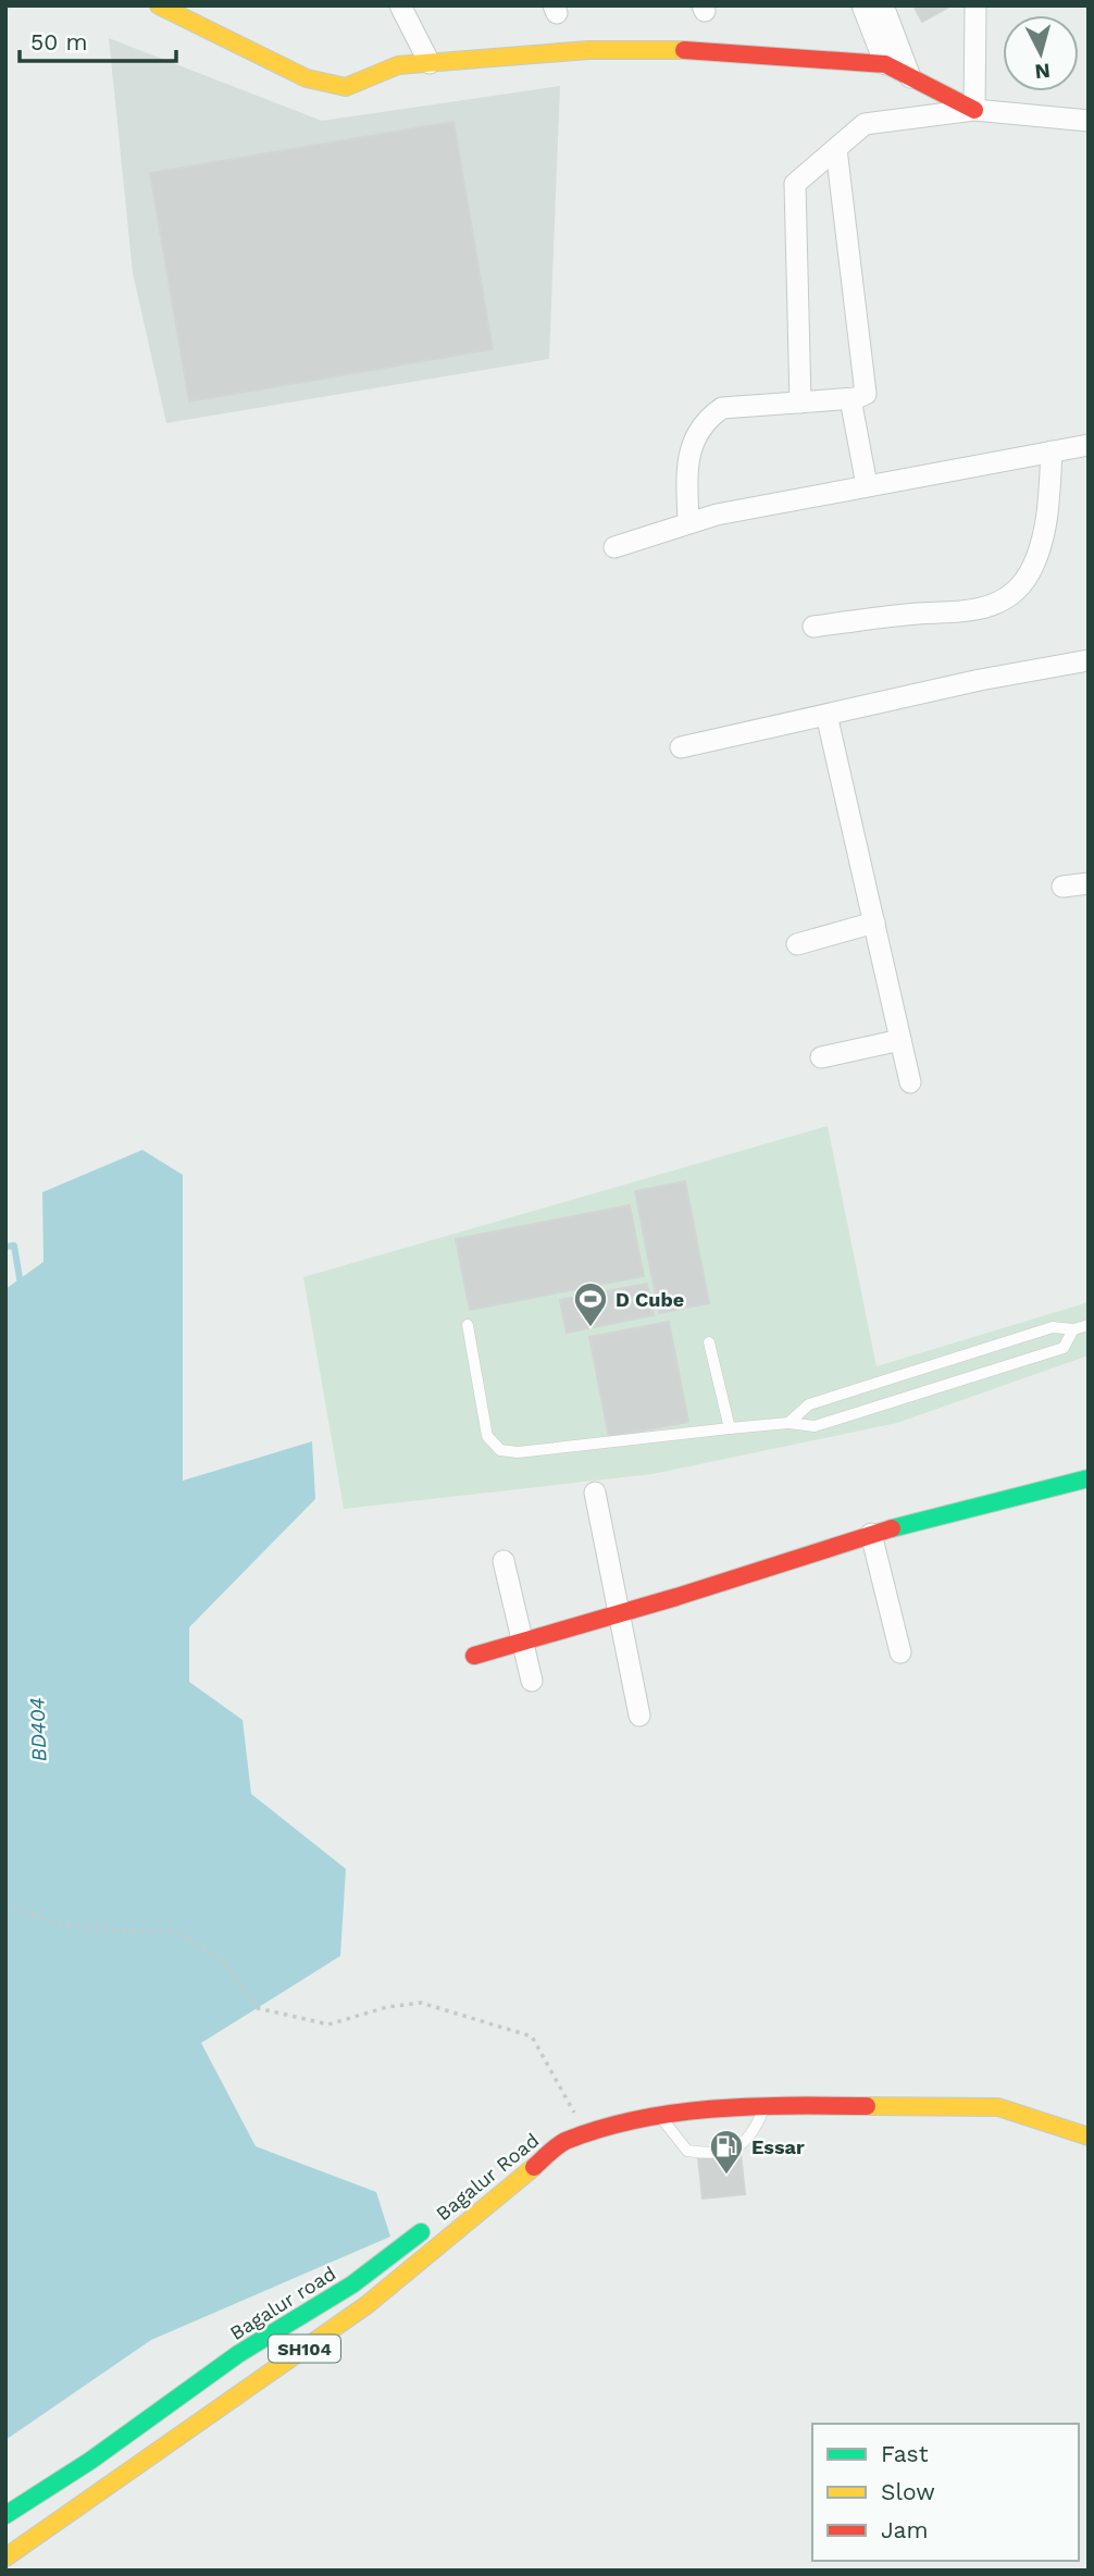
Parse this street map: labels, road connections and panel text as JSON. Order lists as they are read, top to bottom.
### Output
{
  "streets": {
    "main road": ["Bagalur Road", "Bagalur road", "SH104"]
  },
  "crossings": [
    ["Bagalur Road", "Bagalur road"]
  ],
  "water": ["BD404"],
  "places": {
    "sports": ["D Cube"],
    "fuel station": ["Essar"]
  },
  "legend": ["Fast", "Slow", "Jam"],
  "scale_bar": "50 m",
  "north": "bottom"
}
